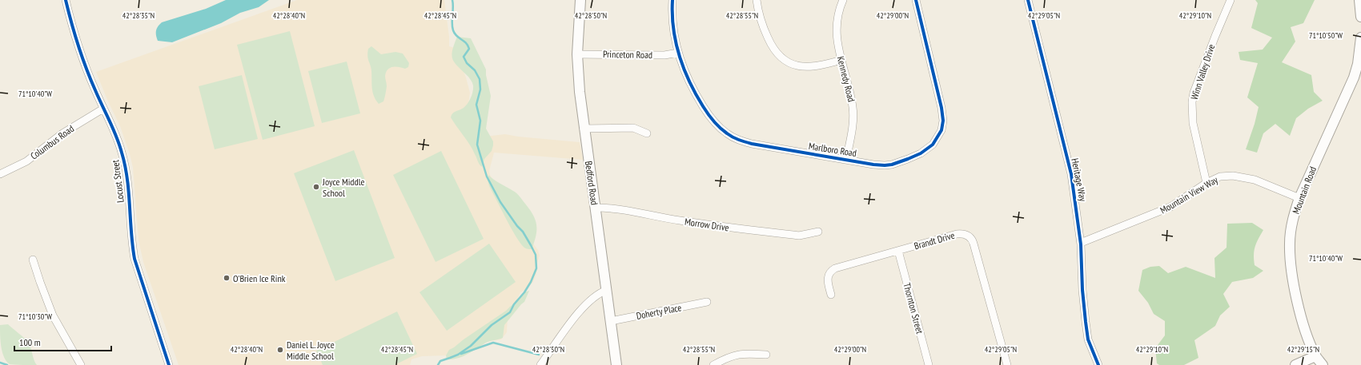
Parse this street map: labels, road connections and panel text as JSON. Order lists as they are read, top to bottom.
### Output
{
  "streets": {
    "street": [
      "Princeton Road",
      "Winn Valley Drive",
      "Kennedy Road",
      "Columbus Road",
      "Marlboro Road",
      "Heritage Way",
      "Locust Street",
      "Bedford Road",
      "Mountain Road",
      "Mountain View Way",
      "Morrow Drive",
      "Brandt Drive",
      "Thornton Street",
      "Doherty Place"
    ]
  },
  "crossings": [
    ["Princeton Road", "Marlboro Road"],
    ["Princeton Road", "Bedford Road"],
    ["Winn Valley Drive", "Mountain View Way"],
    ["Kennedy Road", "Marlboro Road"],
    ["Columbus Road", "Locust Street"],
    ["Heritage Way", "Mountain View Way"],
    ["Bedford Road", "Morrow Drive"],
    ["Bedford Road", "Doherty Place"],
    ["Mountain Road", "Mountain View Way"],
    ["Brandt Drive", "Thornton Street"]
  ],
  "places": ["Joyce Middle School", "O'Brien Ice Rink", "Daniel L. Joyce Middle School"],
  "scale_bar": "100 m",
  "coordinates": [
    "42°28'35\"N",
    "42°28'40\"N",
    "42°28'45\"N",
    "42°28'50\"N",
    "42°28'55\"N",
    "42°29'00\"N",
    "42°29'05\"N",
    "42°29'10\"N",
    "71°10'50\"W",
    "71°10'40\"W",
    "71°10'30\"W",
    "42°29'15\"N"
  ]
}
